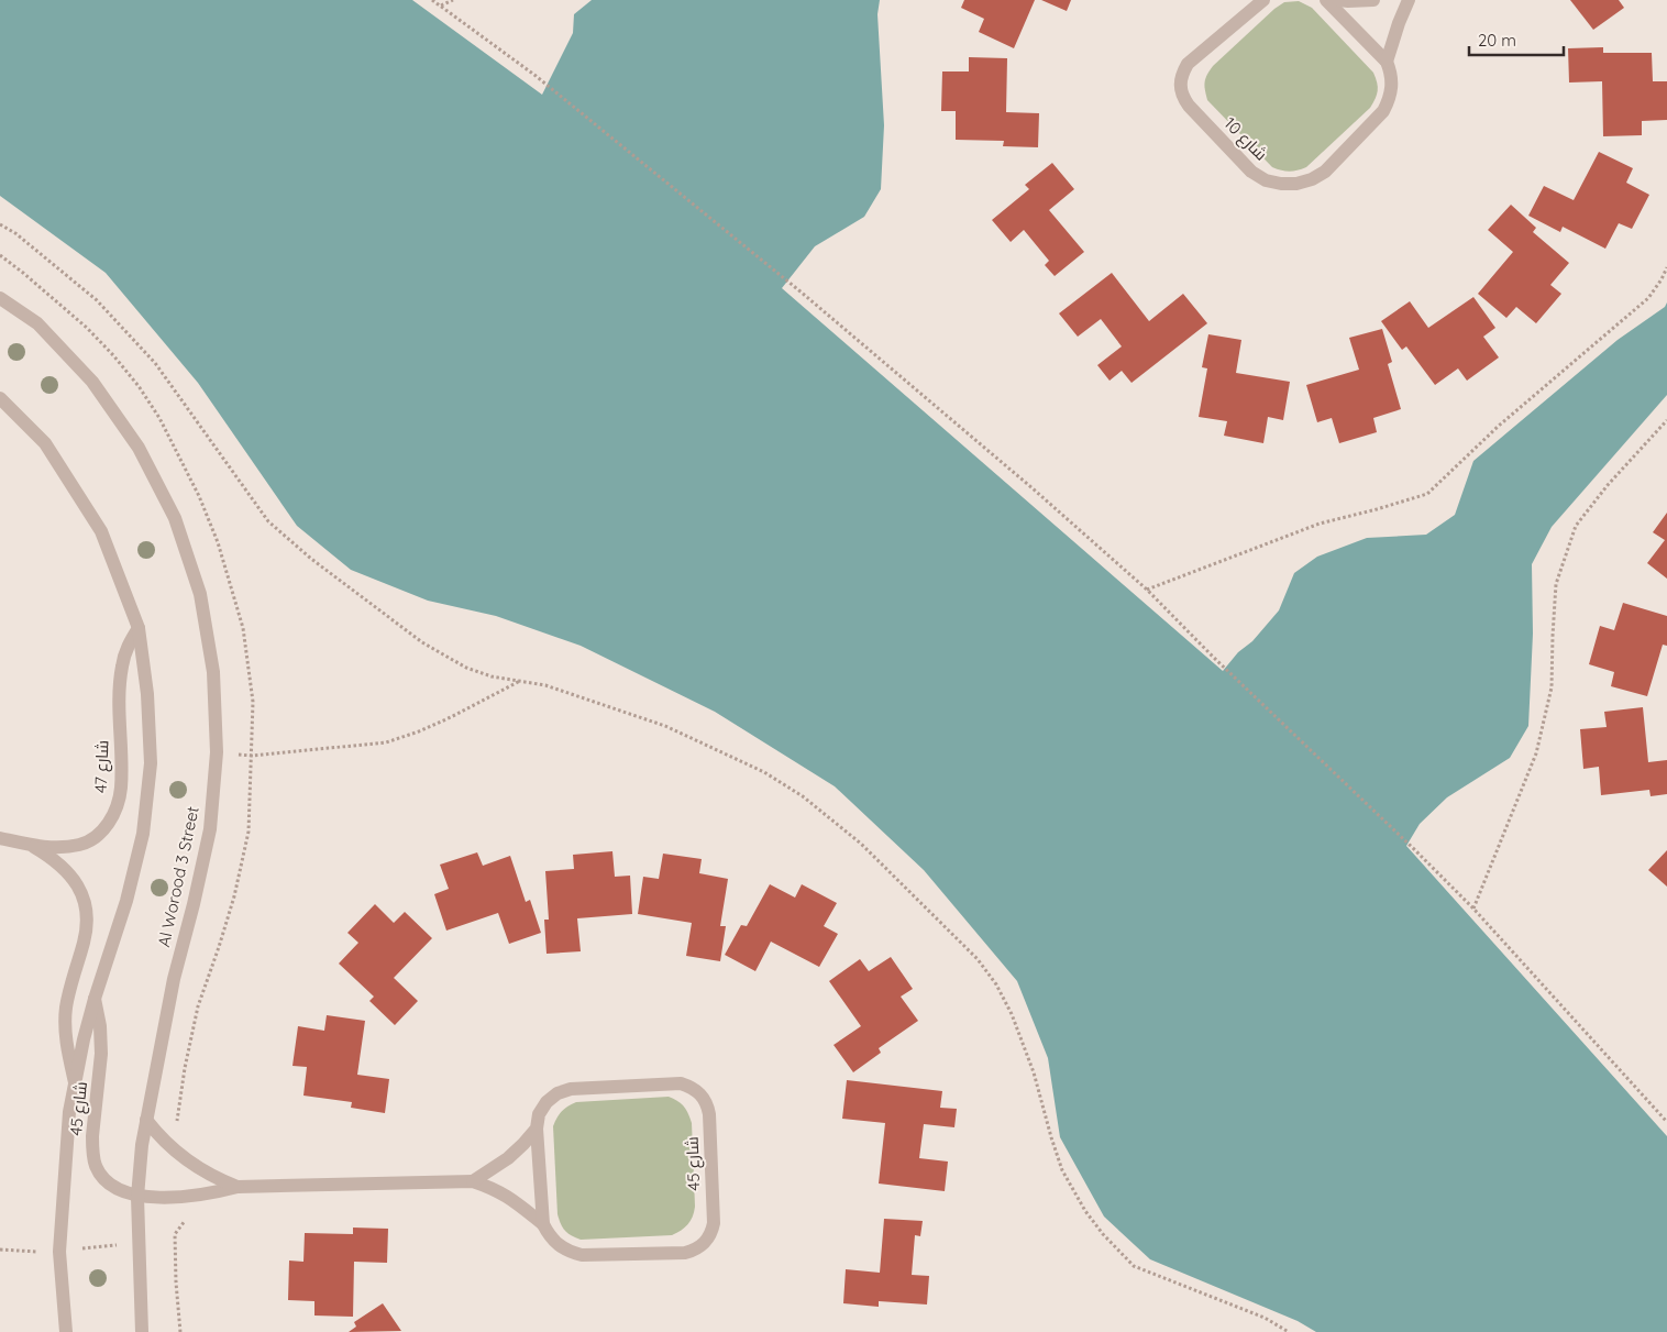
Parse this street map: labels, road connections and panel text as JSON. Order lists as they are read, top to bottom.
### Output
{
  "streets": {
    "street": [
      "شارع 10",
      "شارع 47",
      "Al Worood 3 Street",
      "شارع 45"
    ]
  },
  "crossings": [
    ["Al Worood 3 Street", "شارع 45"]
  ],
  "scale_bar": "20 m"
}
